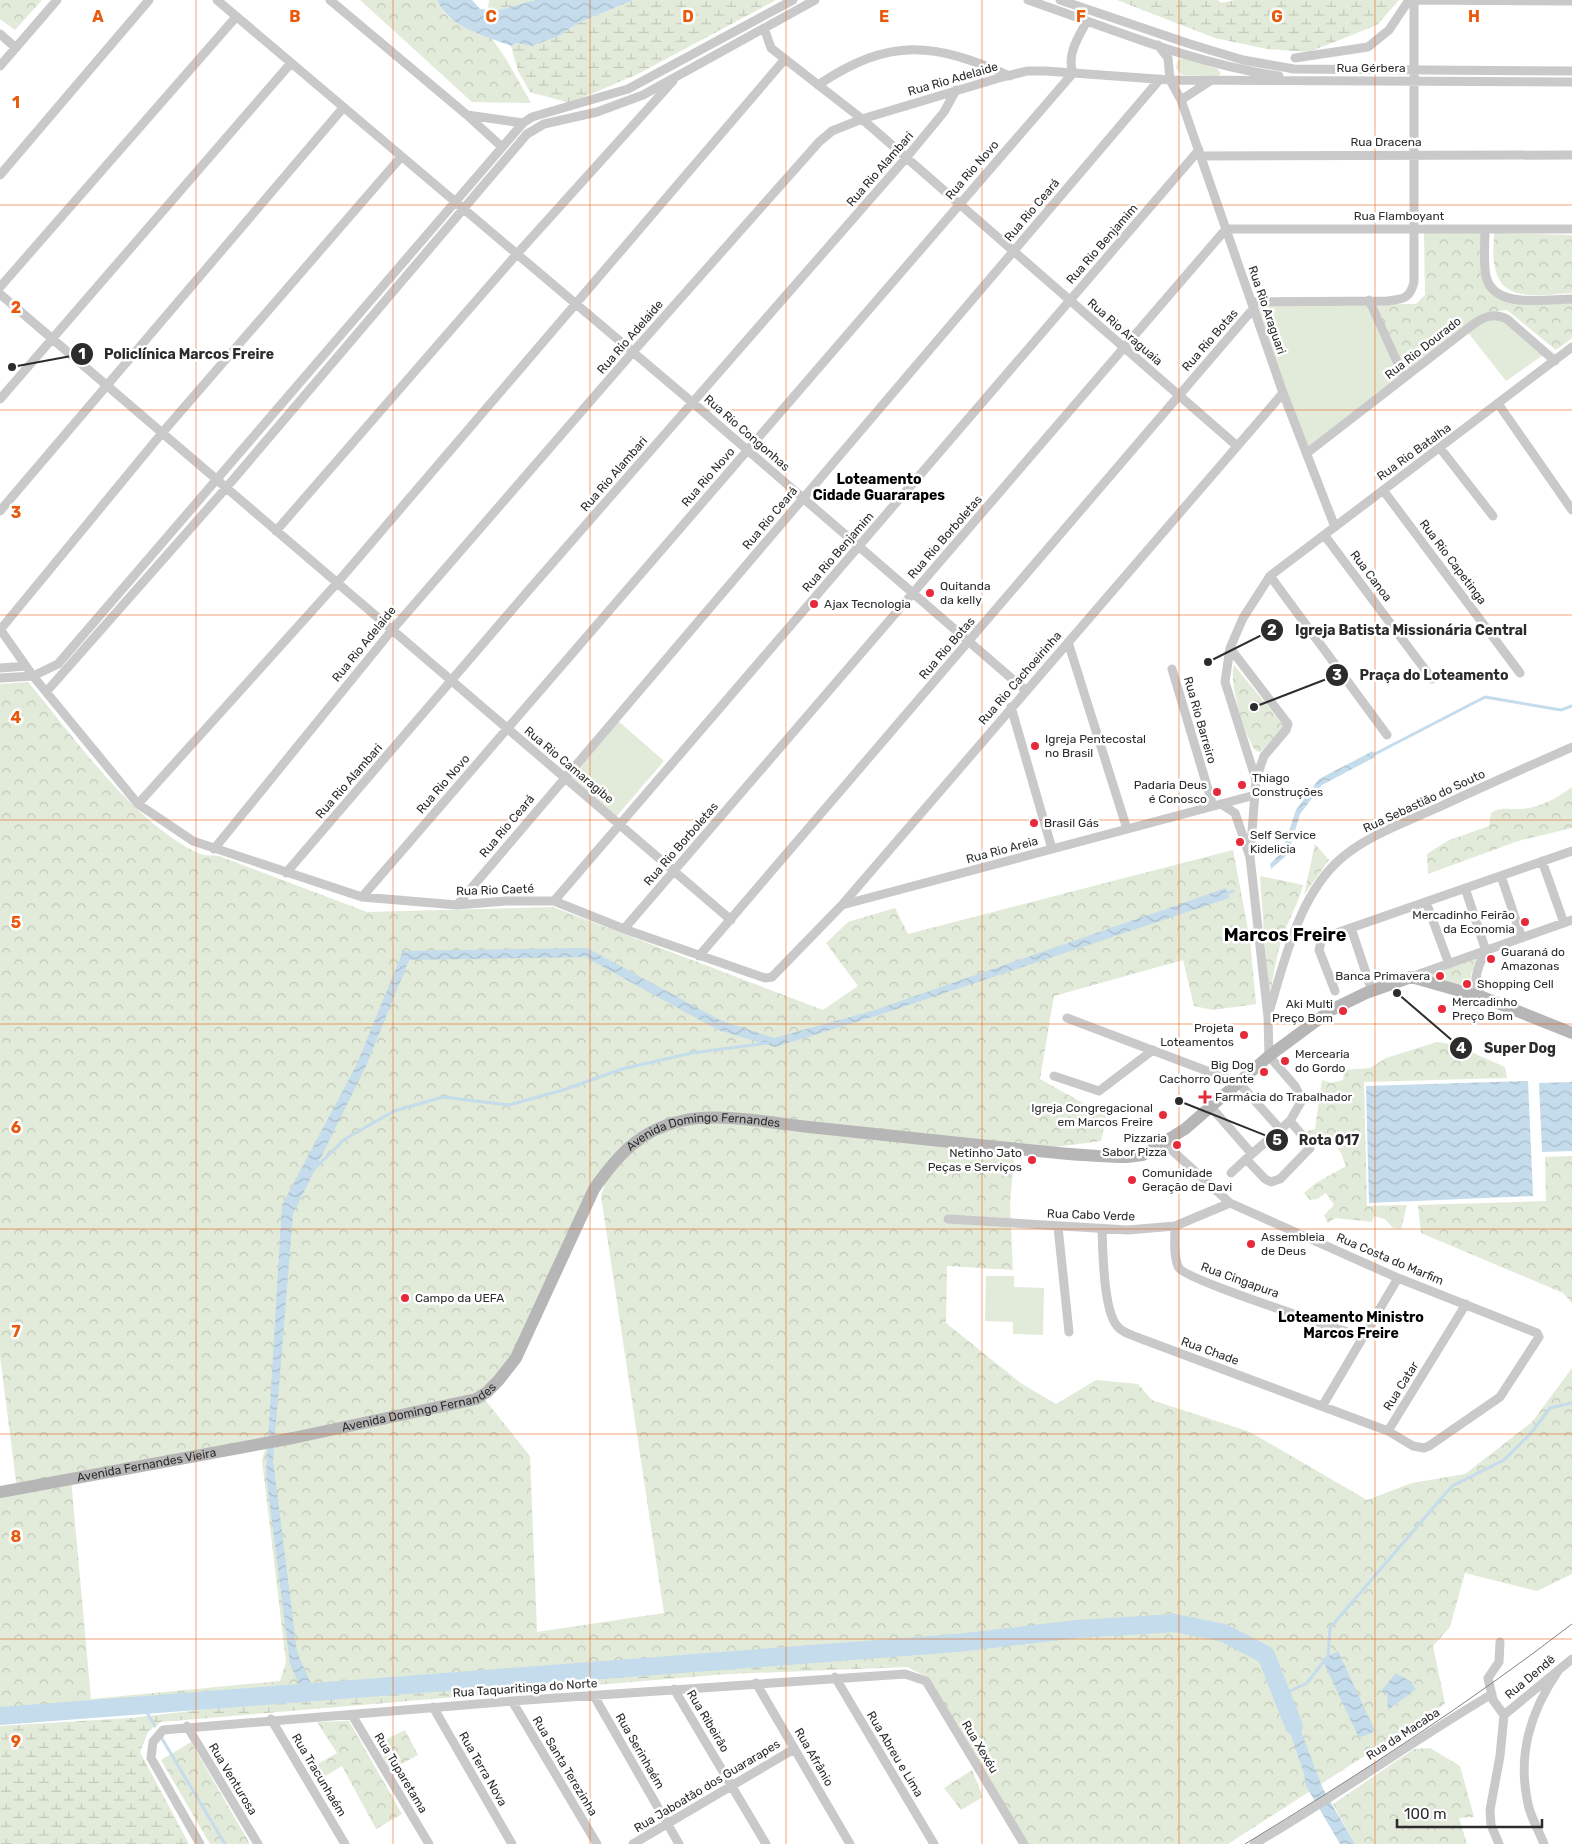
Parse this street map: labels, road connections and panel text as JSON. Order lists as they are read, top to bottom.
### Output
{
  "streets": {
    "main road": ["Avenida Domingo Fernandes", "Avenida Fernandes Vieira"],
    "street": [
      "Rua Gérbera",
      "Rua Rio Adelaide",
      "Rua Dracena",
      "Rua Rio Alambari",
      "Rua Rio Novo",
      "Rua Rio Ceará",
      "Rua Flamboyant",
      "Rua Rio Benjamim",
      "Rua Rio Araguari",
      "Rua Rio Araguaia",
      "Rua Rio Botas",
      "Rua Rio Dourado",
      "Rua Rio Congonhas",
      "Rua Rio Batalha",
      "Rua Rio Borboletas",
      "Rua Rio Capetinga",
      "Rua Canoa",
      "Rua Rio Cachoeirinha",
      "Rua Rio Barreiro",
      "Rua Rio Camaragibe",
      "Rua Sebastião do Souto",
      "Rua Rio Areia",
      "Rua Rio Caeté",
      "Rua Cabo Verde",
      "Rua Costa do Marfim",
      "Rua Cingapura",
      "Rua Chade",
      "Rua Catar",
      "Rua Dendê",
      "Rua Taquaritinga do Norte",
      "Rua Ribeirão",
      "Rua da Macaba",
      "Rua Xexéu",
      "Rua Serinhaém",
      "Rua Abreu e Lima",
      "Rua Afrânio",
      "Rua Santa Terezinha",
      "Rua Terra Nova",
      "Rua Tuparetama",
      "Rua Tracunhaém",
      "Rua Venturosa",
      "Rua Jaboatão dos Guararapes"
    ]
  },
  "crossings": [
    ["Rua Gérbera", "Rua Rio Adelaide"],
    ["Rua Rio Adelaide", "Rua Rio Alambari"],
    ["Rua Rio Adelaide", "Rua Rio Novo"],
    ["Rua Rio Adelaide", "Rua Rio Ceará"],
    ["Rua Rio Adelaide", "Rua Rio Araguaia"],
    ["Rua Rio Adelaide", "Rua Rio Congonhas"],
    ["Rua Rio Adelaide", "Rua Rio Camaragibe"],
    ["Rua Rio Adelaide", "Rua Rio Caeté"],
    ["Rua Dracena", "Rua Rio Benjamim"],
    ["Rua Dracena", "Rua Rio Araguari"],
    ["Rua Rio Alambari", "Rua Rio Araguaia"],
    ["Rua Rio Alambari", "Rua Rio Congonhas"],
    ["Rua Rio Alambari", "Rua Rio Camaragibe"],
    ["Rua Rio Alambari", "Rua Rio Caeté"],
    ["Rua Rio Novo", "Rua Rio Araguaia"],
    ["Rua Rio Novo", "Rua Rio Congonhas"],
    ["Rua Rio Novo", "Rua Rio Camaragibe"],
    ["Rua Rio Novo", "Rua Rio Caeté"],
    ["Rua Rio Ceará", "Rua Rio Araguaia"],
    ["Rua Rio Ceará", "Rua Rio Congonhas"],
    ["Rua Rio Ceará", "Rua Rio Camaragibe"],
    ["Rua Rio Ceará", "Rua Rio Caeté"],
    ["Rua Flamboyant", "Rua Rio Araguari"],
    ["Rua Flamboyant", "Rua Rio Borboletas"],
    ["Rua Rio Benjamim", "Rua Rio Araguari"],
    ["Rua Rio Benjamim", "Rua Rio Araguaia"],
    ["Rua Rio Benjamim", "Rua Rio Congonhas"],
    ["Rua Rio Benjamim", "Rua Rio Camaragibe"],
    ["Rua Rio Benjamim", "Rua Rio Caeté"],
    ["Rua Rio Araguari", "Rua Rio Botas"],
    ["Rua Rio Araguari", "Rua Rio Dourado"],
    ["Rua Rio Araguari", "Rua Rio Batalha"],
    ["Rua Rio Araguari", "Rua Rio Borboletas"],
    ["Rua Rio Araguari", "Rua Rio Cachoeirinha"],
    ["Rua Rio Araguaia", "Rua Rio Botas"],
    ["Rua Rio Araguaia", "Rua Rio Borboletas"],
    ["Rua Rio Araguaia", "Rua Rio Cachoeirinha"],
    ["Rua Rio Botas", "Rua Rio Congonhas"],
    ["Rua Rio Botas", "Rua Rio Camaragibe"],
    ["Rua Rio Botas", "Rua Rio Caeté"],
    ["Rua Rio Dourado", "Rua Rio Batalha"],
    ["Rua Rio Congonhas", "Rua Rio Borboletas"],
    ["Rua Rio Congonhas", "Rua Rio Cachoeirinha"],
    ["Rua Rio Batalha", "Rua Rio Capetinga"],
    ["Rua Rio Batalha", "Rua Canoa"],
    ["Rua Rio Borboletas", "Rua Rio Camaragibe"],
    ["Rua Rio Borboletas", "Rua Rio Caeté"],
    ["Rua Rio Cachoeirinha", "Rua Rio Areia"],
    ["Rua Rio Cachoeirinha", "Rua Rio Caeté"],
    ["Rua Rio Barreiro", "Rua Rio Areia"],
    ["Avenida Domingo Fernandes", "Rua Costa do Marfim"],
    ["Avenida Domingo Fernandes", "Avenida Fernandes Vieira"],
    ["Rua Cabo Verde", "Rua Costa do Marfim"],
    ["Rua Cabo Verde", "Rua Cingapura"],
    ["Rua Cabo Verde", "Rua Chade"],
    ["Rua Costa do Marfim", "Rua Chade"],
    ["Rua Costa do Marfim", "Rua Catar"],
    ["Rua Chade", "Rua Catar"],
    ["Rua Taquaritinga do Norte", "Rua Ribeirão"],
    ["Rua Taquaritinga do Norte", "Rua Xexéu"],
    ["Rua Taquaritinga do Norte", "Rua Serinhaém"],
    ["Rua Taquaritinga do Norte", "Rua Abreu e Lima"],
    ["Rua Taquaritinga do Norte", "Rua Afrânio"],
    ["Rua Taquaritinga do Norte", "Rua Santa Terezinha"],
    ["Rua Taquaritinga do Norte", "Rua Terra Nova"],
    ["Rua Taquaritinga do Norte", "Rua Tuparetama"],
    ["Rua Taquaritinga do Norte", "Rua Tracunhaém"],
    ["Rua Taquaritinga do Norte", "Rua Venturosa"],
    ["Rua Ribeirão", "Rua Jaboatão dos Guararapes"],
    ["Rua Serinhaém", "Rua Jaboatão dos Guararapes"],
    ["Rua Afrânio", "Rua Jaboatão dos Guararapes"]
  ],
  "districts": ["Loteamento Cidade Guararapes", "Marcos Freire", "Loteamento Ministro Marcos Freire"],
  "places": {
    "other": [
      "Policlínica Marcos Freire",
      "Quitanda da kelly",
      "Ajax Tecnologia",
      "Igreja Batista Missionária Central",
      "Praça do Loteamento",
      "Igreja Pentecostal no Brasil",
      "Thiago Construções",
      "Padaria Deus é Conosco",
      "Brasil Gás",
      "Self Service Kidelicia",
      "Mercadinho Feirão da Economia",
      "Guaraná do Amazonas",
      "Banca Primavera",
      "Shopping Cell",
      "Super Dog",
      "Mercadinho Preço Bom",
      "Aki Multi Preço Bom",
      "Projeta Loteamentos",
      "Mercearia do Gordo",
      "Big Dog Cachorro Quente",
      "Rota 017",
      "Igreja Congregacional em Marcos Freire",
      "Pizzaria Sabor Pizza",
      "Netinho Jato Peças e Serviços",
      "Comunidade Geração de Davi",
      "Assembleia de Deus",
      "Campo da UEFA"
    ],
    "health": ["Farmácia do Trabalhador"]
  },
  "scale_bar": "100 m",
  "grid": {
    "columns": [
      "A",
      "B",
      "C",
      "D",
      "E",
      "F",
      "G",
      "H"
    ],
    "rows": [
      "1",
      "2",
      "3",
      "4",
      "5",
      "6",
      "7",
      "8",
      "9"
    ]
  }
}
